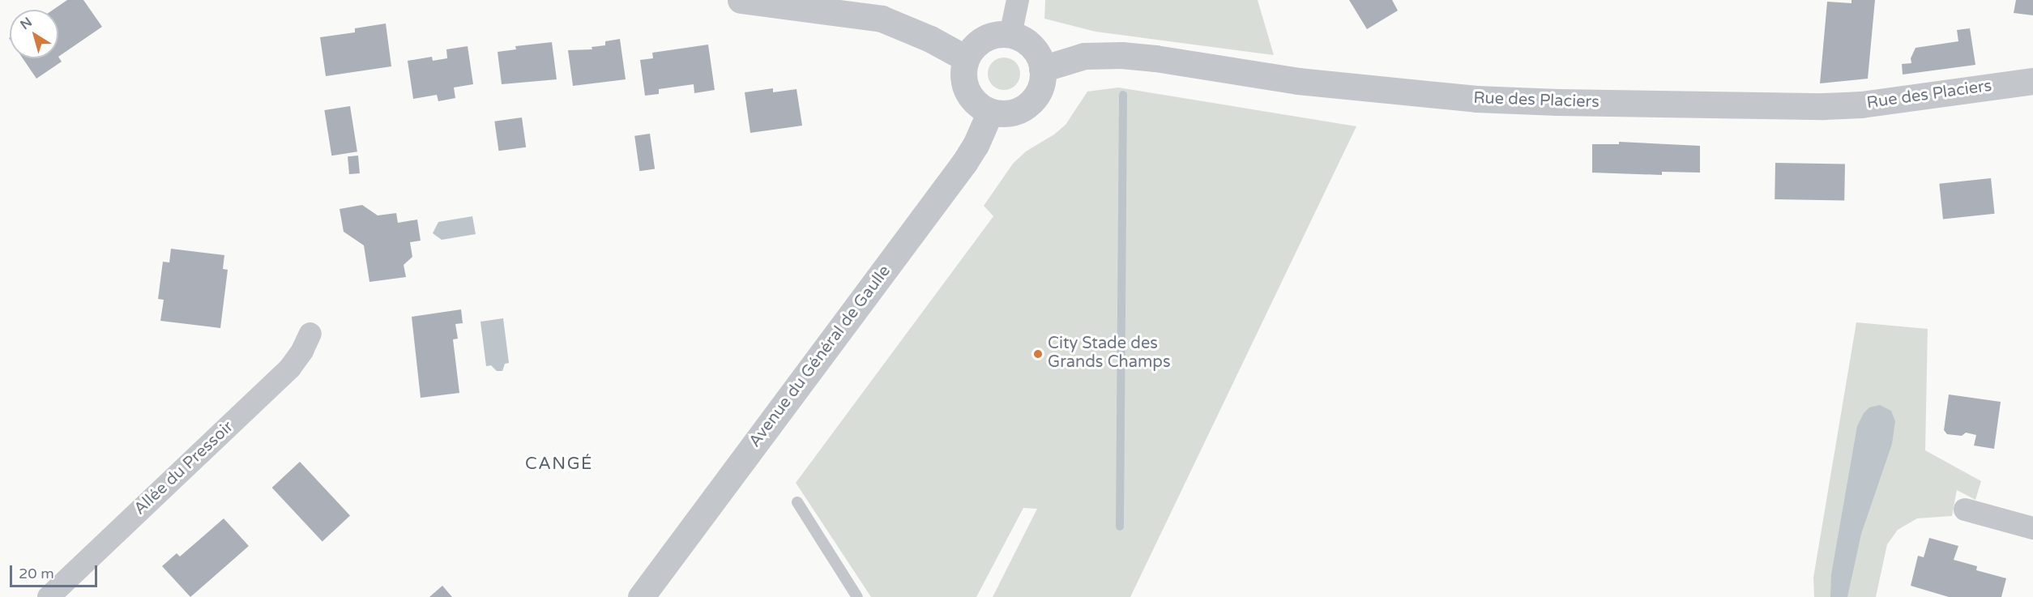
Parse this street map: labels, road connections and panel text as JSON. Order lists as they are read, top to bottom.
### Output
{
  "streets": {
    "street": ["Rue des Placiers", "Avenue du Général de Gaulle", "Allée du Pressoir"]
  },
  "crossings": [
    ["Rue des Placiers", "Avenue du Général de Gaulle"]
  ],
  "districts": ["CANGÉ"],
  "places": ["City Stade des Grands Champs"],
  "scale_bar": "20 m",
  "north": "top left"
}
